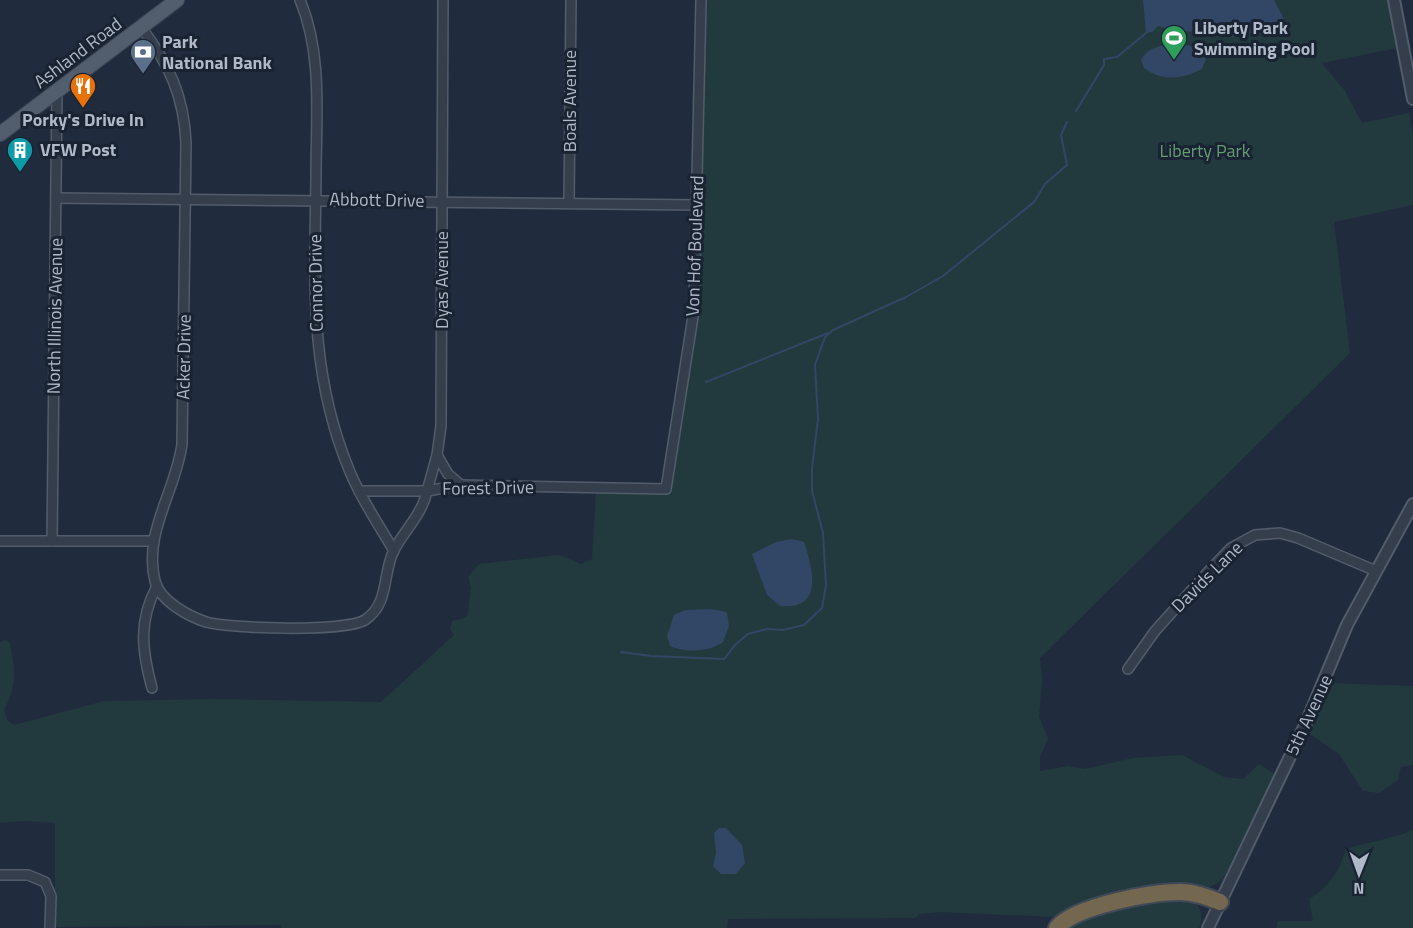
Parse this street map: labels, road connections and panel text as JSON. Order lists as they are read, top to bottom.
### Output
{
  "streets": {
    "main road": ["Ashland Road"],
    "street": [
      "Boals Avenue",
      "Abbott Drive",
      "Von Hof Boulevard",
      "Dyas Avenue",
      "Connor Drive",
      "North Illinois Avenue",
      "Acker Drive",
      "Forest Drive",
      "Davids Lane",
      "5th Avenue"
    ]
  },
  "crossings": [
    ["Ashland Road", "North Illinois Avenue"],
    ["Ashland Road", "Acker Drive"],
    ["Boals Avenue", "Abbott Drive"],
    ["Abbott Drive", "Von Hof Boulevard"],
    ["Abbott Drive", "Dyas Avenue"],
    ["Abbott Drive", "Connor Drive"],
    ["Abbott Drive", "North Illinois Avenue"],
    ["Abbott Drive", "Acker Drive"],
    ["Von Hof Boulevard", "Forest Drive"],
    ["Dyas Avenue", "Forest Drive"],
    ["Connor Drive", "Forest Drive"],
    ["Acker Drive", "Forest Drive"],
    ["Davids Lane", "5th Avenue"]
  ],
  "parks": ["Liberty Park"],
  "places": {
    "sports": ["Liberty Park Swimming Pool"],
    "bank": ["Park National Bank"],
    "restaurant": ["Porky's Drive In"],
    "building": ["VFW Post"]
  },
  "north": "bottom"
}
